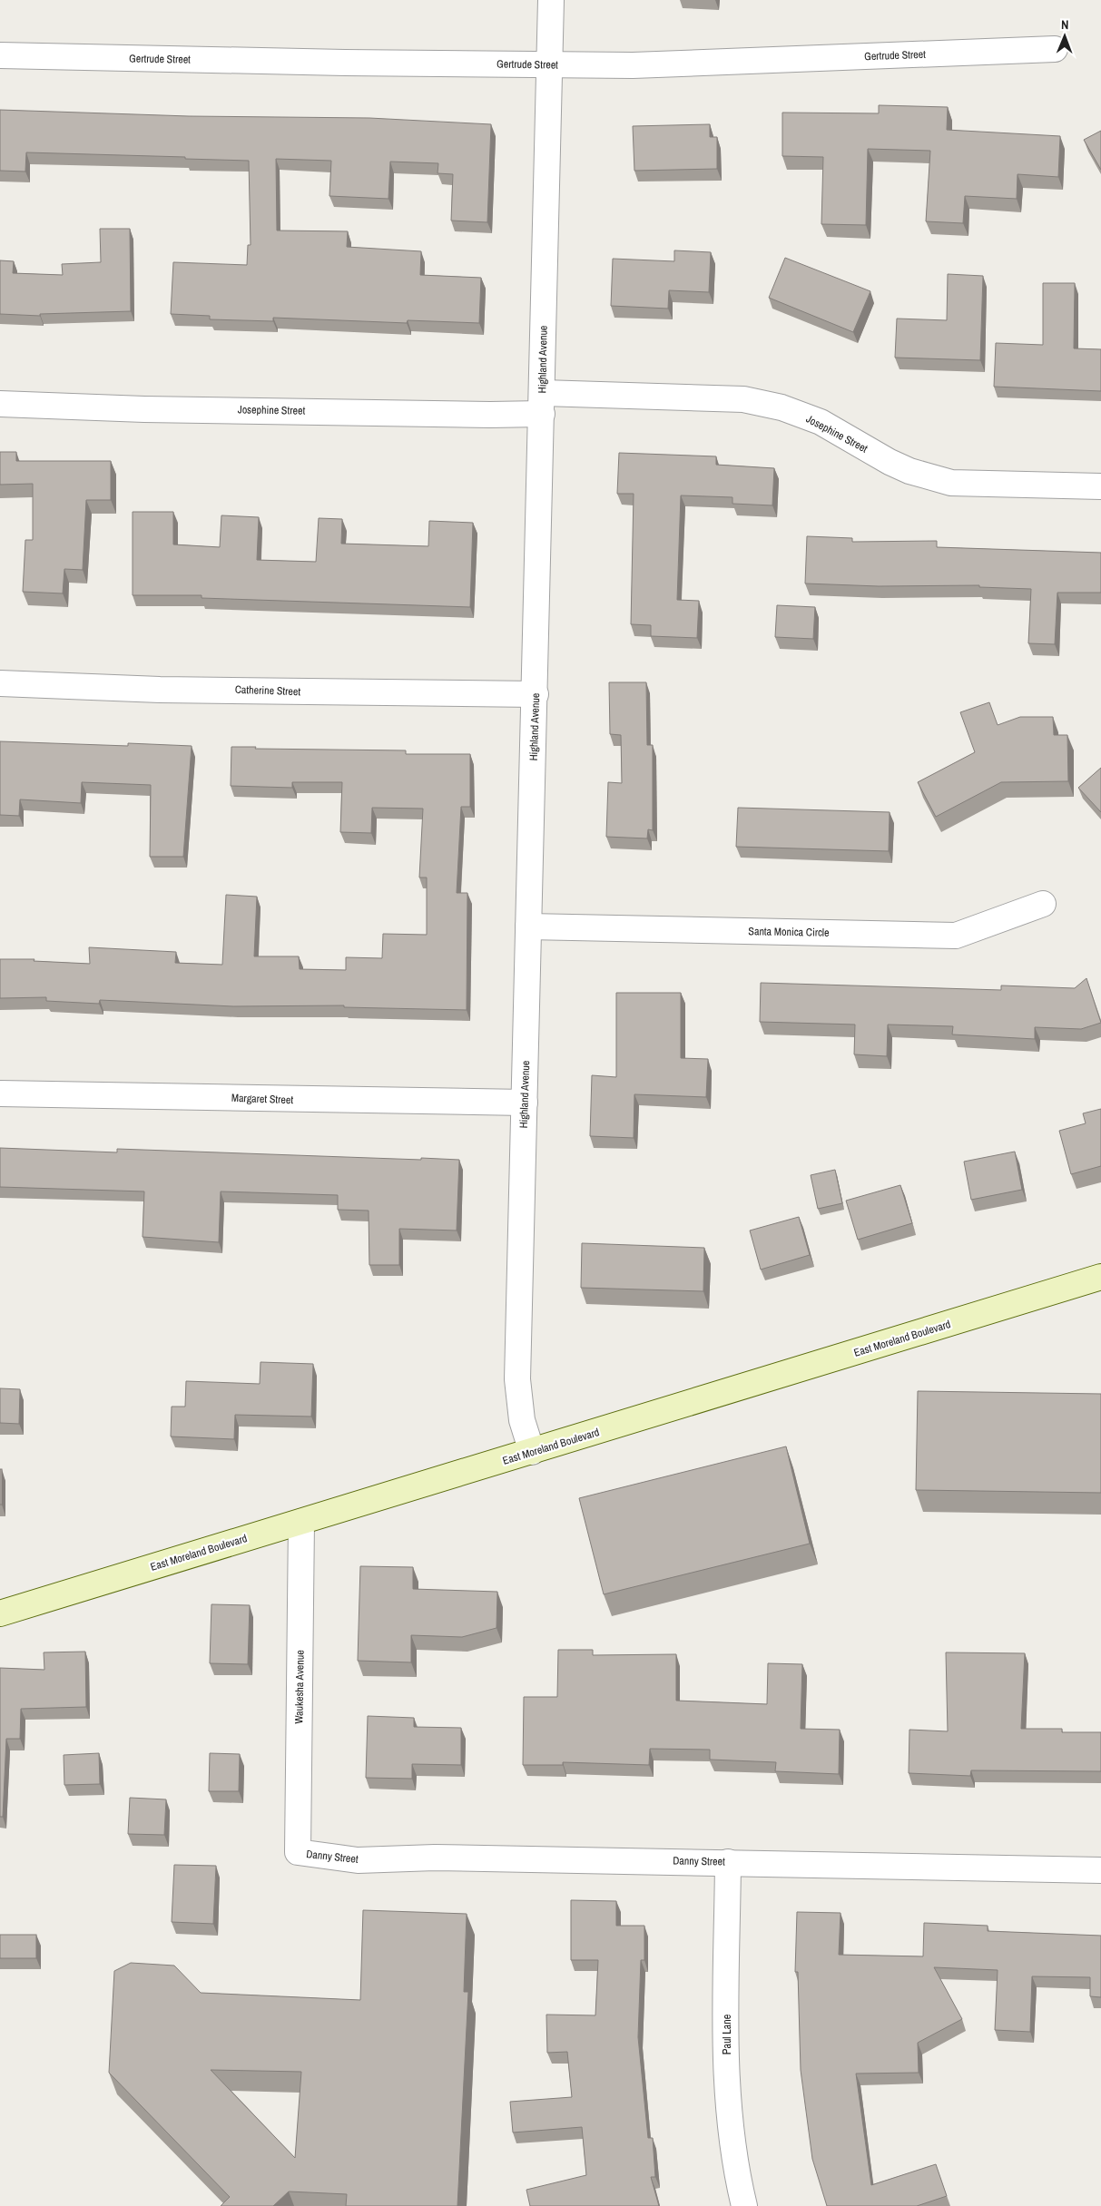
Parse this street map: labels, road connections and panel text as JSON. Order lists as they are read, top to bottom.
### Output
{
  "streets": {
    "main road": ["East Moreland Boulevard"],
    "street": [
      "Gertrude Street",
      "Highland Avenue",
      "Josephine Street",
      "Catherine Street",
      "Santa Monica Circle",
      "Margaret Street",
      "Waukesha Avenue",
      "Danny Street",
      "Paul Lane"
    ]
  },
  "crossings": [
    ["Gertrude Street", "Highland Avenue"],
    ["Highland Avenue", "Josephine Street"],
    ["Highland Avenue", "Catherine Street"],
    ["Highland Avenue", "Santa Monica Circle"],
    ["Highland Avenue", "Margaret Street"],
    ["Highland Avenue", "East Moreland Boulevard"],
    ["East Moreland Boulevard", "Waukesha Avenue"],
    ["Waukesha Avenue", "Danny Street"],
    ["Danny Street", "Paul Lane"]
  ],
  "north": "top"
}
